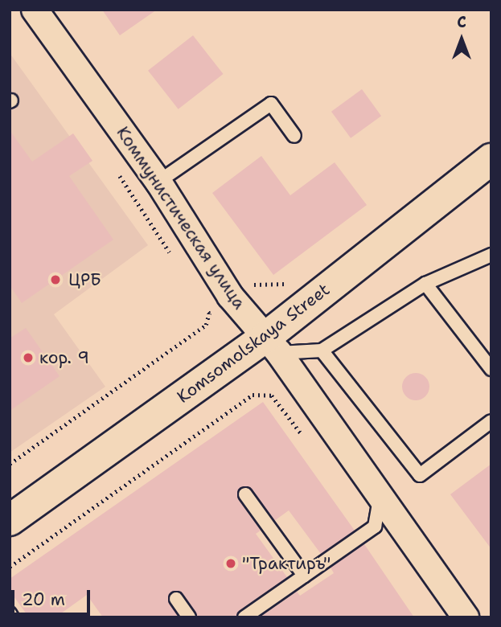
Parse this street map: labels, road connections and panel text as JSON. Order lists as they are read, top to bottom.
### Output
{
  "streets": {
    "main road": ["Komsomolskaya Street"],
    "street": ["Коммунистическая улица"]
  },
  "crossings": [
    ["Коммунистическая улица", "Komsomolskaya Street"]
  ],
  "places": ["ЦРБ", "кор. 9", "\"Трактиръ\""],
  "scale_bar": "20 m",
  "north": "top"
}
